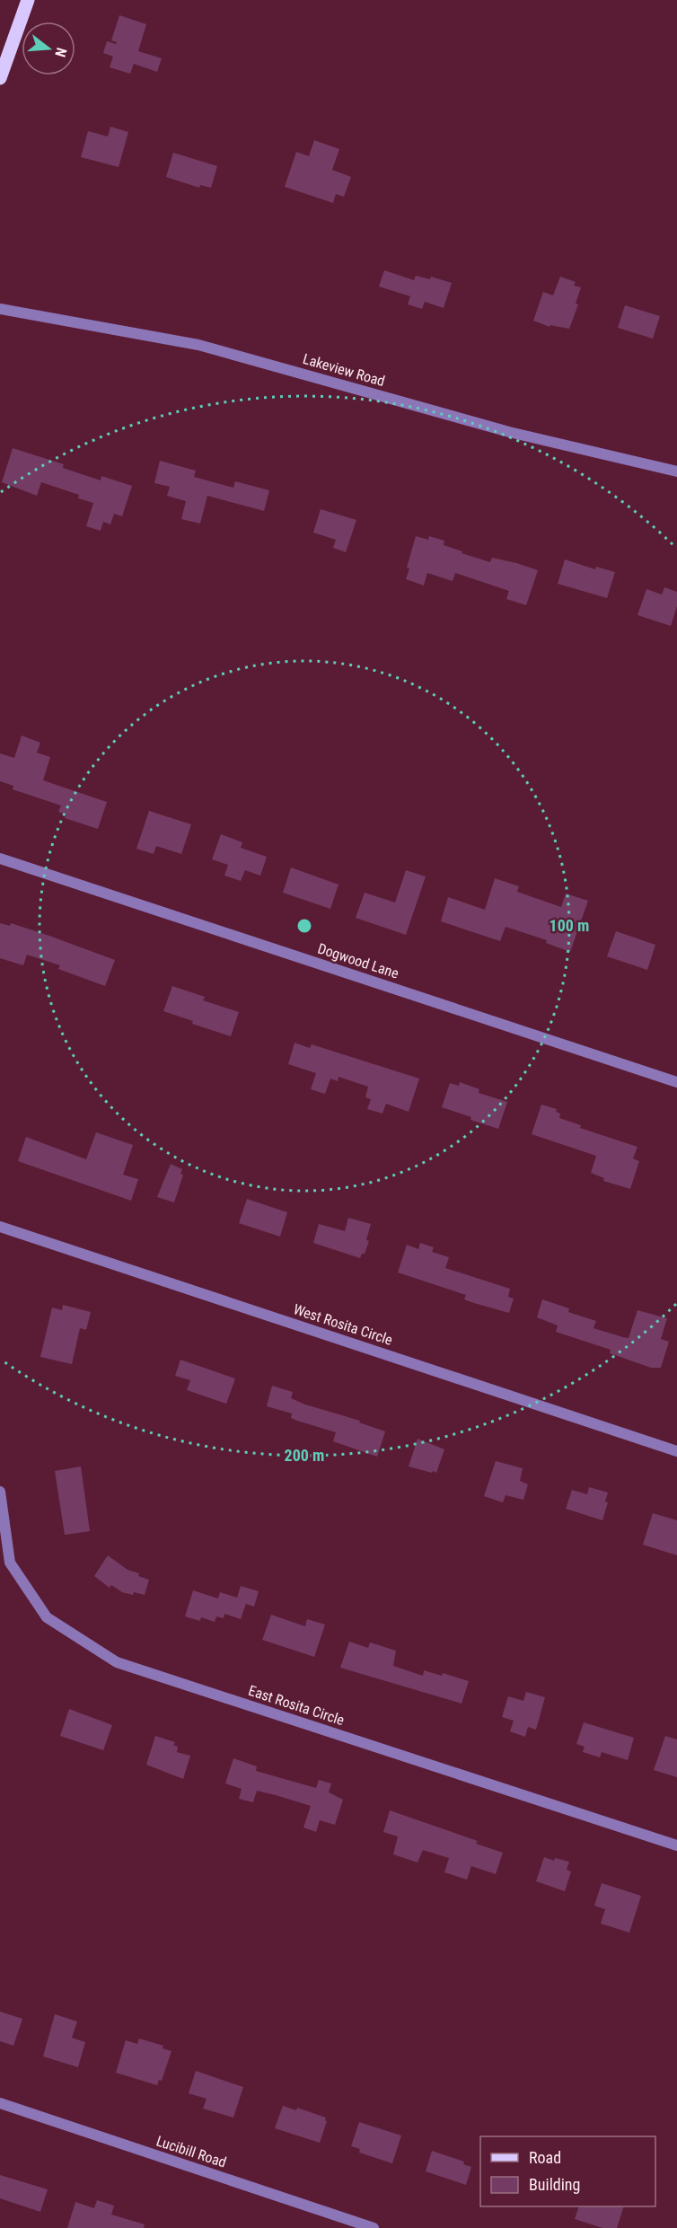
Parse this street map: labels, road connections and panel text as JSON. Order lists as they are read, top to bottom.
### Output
{
  "streets": {
    "street": [
      "Lakeview Road",
      "Dogwood Lane",
      "West Rosita Circle",
      "East Rosita Circle",
      "Lucibill Road"
    ]
  },
  "legend": ["Road", "Building"],
  "north": "right",
  "rings": ["100 m", "200 m"]
}
